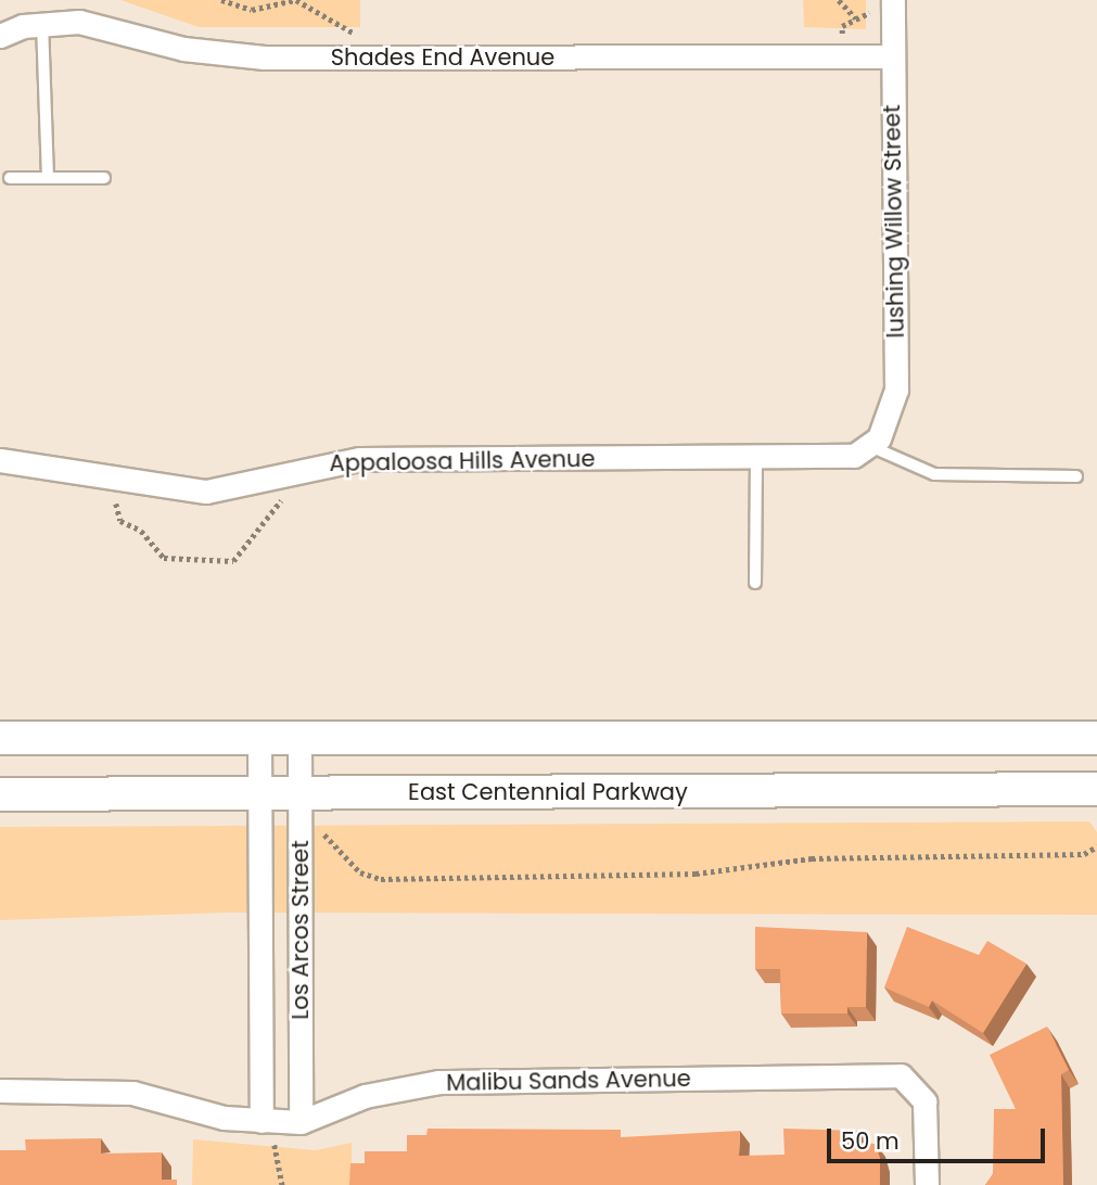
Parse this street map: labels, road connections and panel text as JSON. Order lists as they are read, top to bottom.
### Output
{
  "streets": {
    "main road": ["East Centennial Parkway"],
    "street": [
      "Shades End Avenue",
      "lushing Willow Street",
      "Appaloosa Hills Avenue",
      "Los Arcos Street",
      "Malibu Sands Avenue"
    ]
  },
  "crossings": [
    ["Shades End Avenue", "lushing Willow Street"],
    ["lushing Willow Street", "Appaloosa Hills Avenue"],
    ["East Centennial Parkway", "Los Arcos Street"],
    ["Los Arcos Street", "Malibu Sands Avenue"]
  ],
  "scale_bar": "50 m"
}
